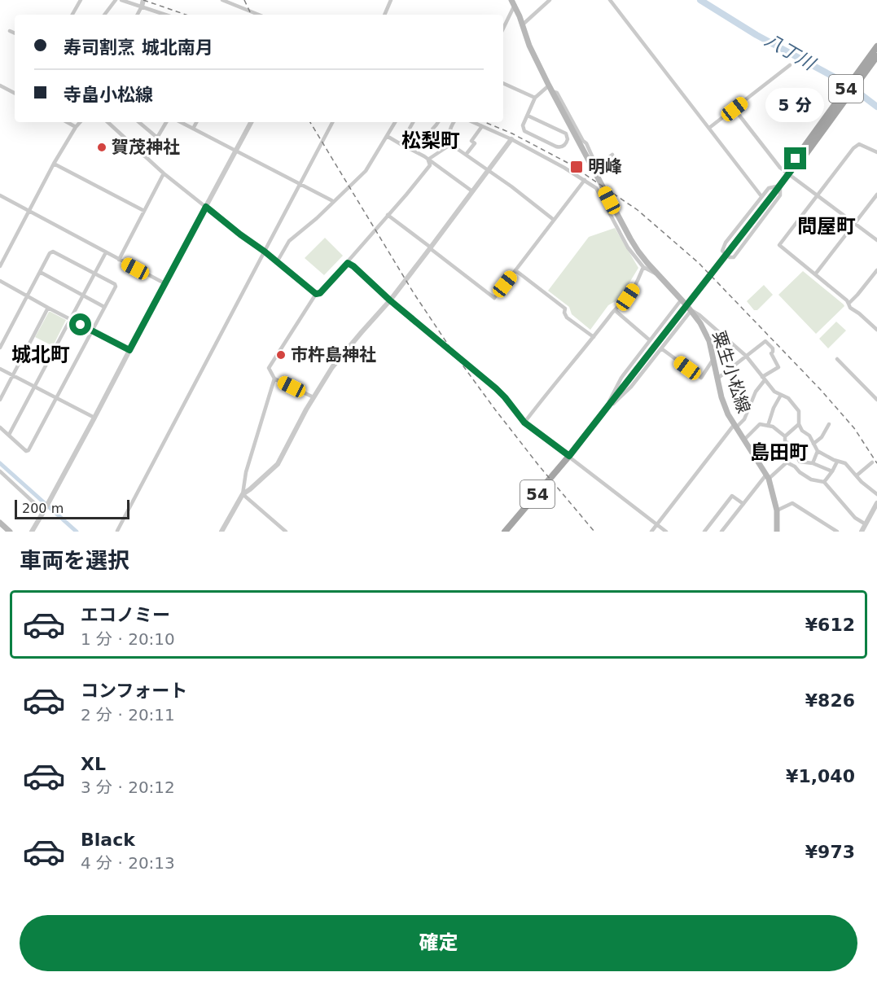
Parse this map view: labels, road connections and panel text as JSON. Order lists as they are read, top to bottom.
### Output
{
  "streets": {
    "main road": ["54", "粟生小松線"]
  },
  "districts": [
    "松梨町",
    "問屋町",
    "城北町",
    "島田町"
  ],
  "water": ["八丁川"],
  "places": {
    "other": ["賀茂神社", "市杵島神社"],
    "transit": ["明峰"]
  },
  "scale_bar": "200 m",
  "page": {
    "banner": ["寿司割烹 城北南月", "寺畠小松線"],
    "bubble": "5 分",
    "scale": "200 m",
    "heading": "車両を選択",
    "list": [
      {
        "name": "エコノミー",
        "note": "1 分 · 20:10",
        "value": "¥612"
      },
      {
        "name": "コンフォート",
        "note": "2 分 · 20:11",
        "value": "¥826"
      },
      {
        "name": "XL",
        "note": "3 分 · 20:12",
        "value": "¥1,040"
      },
      {
        "name": "Black",
        "note": "4 分 · 20:13",
        "value": "¥973"
      }
    ],
    "buttons": "確定"
  }
}
